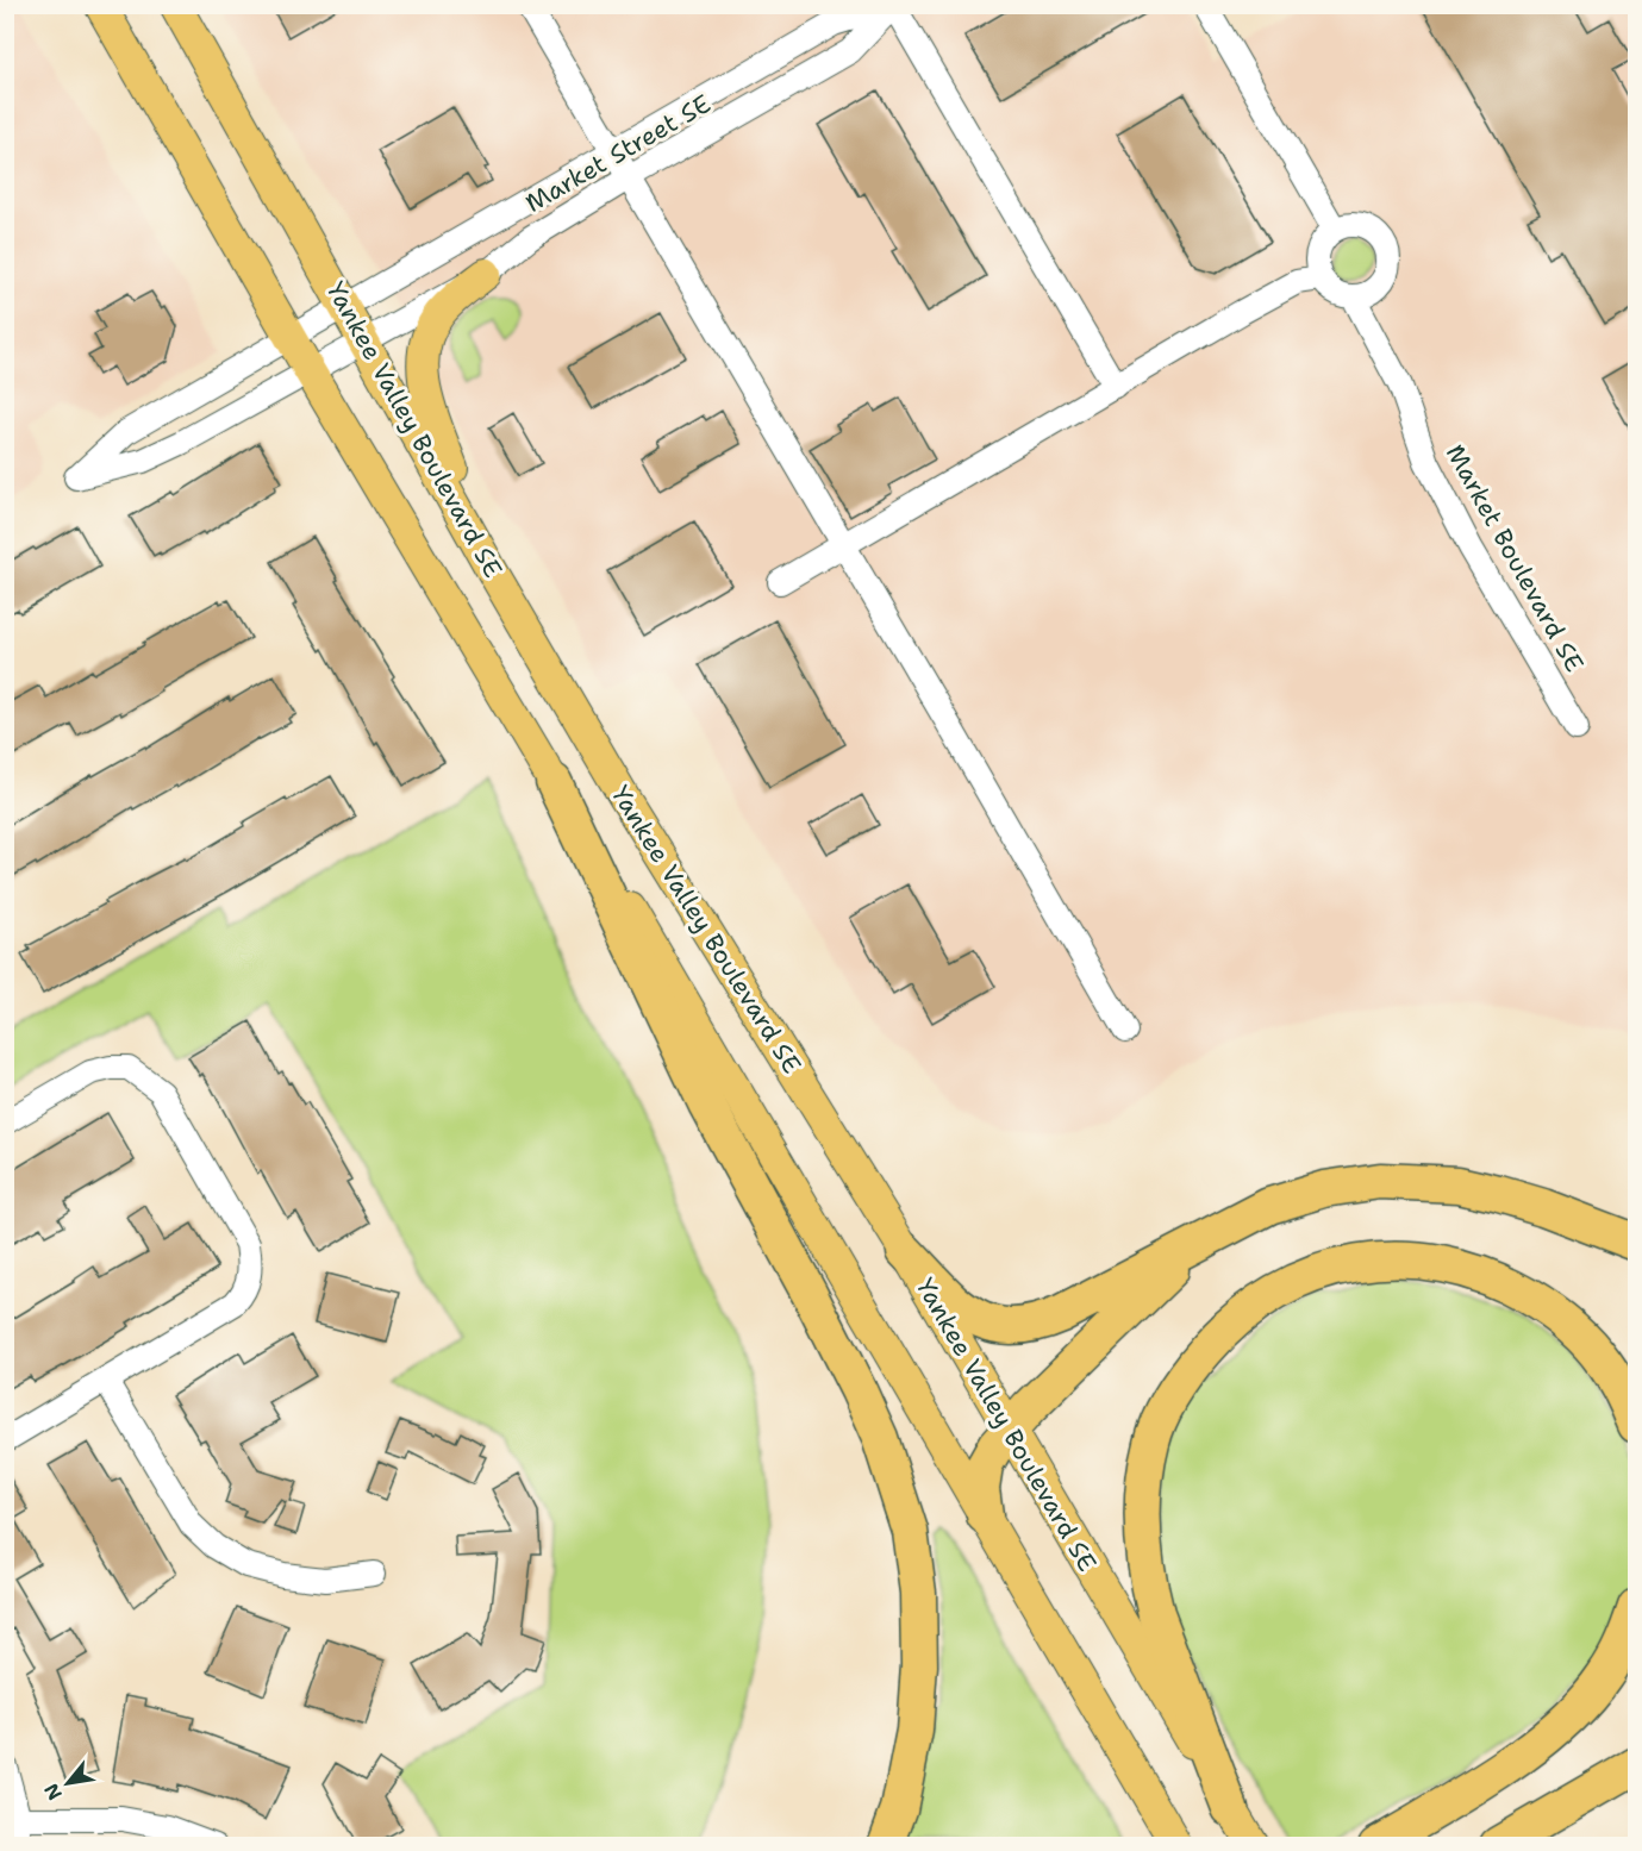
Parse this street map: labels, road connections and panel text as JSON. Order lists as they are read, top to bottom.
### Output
{
  "streets": {
    "main road": ["Yankee Valley Boulevard SE"],
    "street": ["Market Street SE", "Market Boulevard SE"]
  },
  "crossings": [
    ["Market Street SE", "Yankee Valley Boulevard SE"]
  ],
  "north": "bottom left"
}
